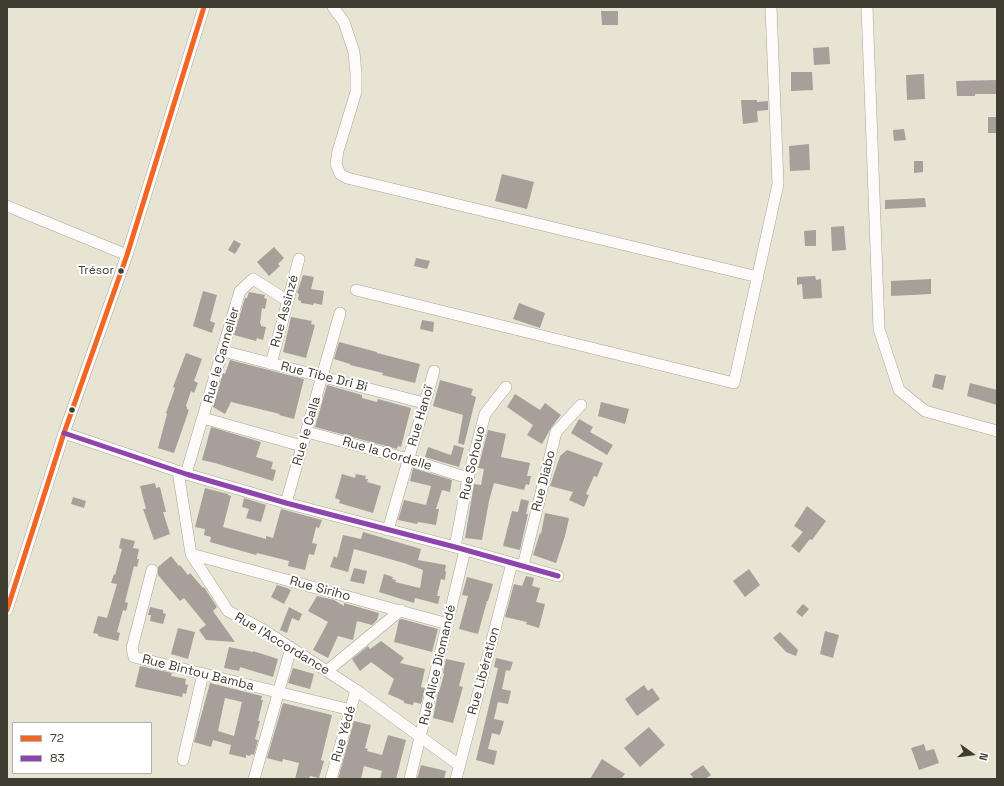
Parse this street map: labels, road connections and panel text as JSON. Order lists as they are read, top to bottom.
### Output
{
  "streets": {
    "street": [
      "Rue Assinzé",
      "Rue le Cannelier",
      "Rue Tibe Dri Bi",
      "Rue Hanoï",
      "Rue le Calla",
      "Rue la Cordelle",
      "Rue Sohouo",
      "Rue Diabo",
      "Rue Siriho",
      "Rue l'Accordance",
      "Rue Alice Diomandé",
      "Rue Libération",
      "Rue Bintou Bamba",
      "Rue Yédé"
    ]
  },
  "crossings": [
    ["Rue Assinzé", "Rue le Cannelier"],
    ["Rue Assinzé", "Rue Tibe Dri Bi"],
    ["Rue le Cannelier", "Rue Tibe Dri Bi"],
    ["Rue le Cannelier", "Rue l'Accordance"],
    ["Rue Tibe Dri Bi", "Rue Hanoï"],
    ["Rue Tibe Dri Bi", "Rue le Calla"],
    ["Rue Hanoï", "Rue la Cordelle"],
    ["Rue le Calla", "Rue la Cordelle"],
    ["Rue la Cordelle", "Rue Sohouo"],
    ["Rue Sohouo", "Rue Alice Diomandé"],
    ["Rue Diabo", "Rue Libération"],
    ["Rue Siriho", "Rue l'Accordance"],
    ["Rue Siriho", "Rue Alice Diomandé"],
    ["Rue l'Accordance", "Rue Alice Diomandé"],
    ["Rue l'Accordance", "Rue Libération"],
    ["Rue l'Accordance", "Rue Yédé"],
    ["Rue Bintou Bamba", "Rue Yédé"]
  ],
  "places": ["Trésor"],
  "lines": ["transit line 72", "transit line 83"],
  "legend": ["72", "83"],
  "north": "right"
}
